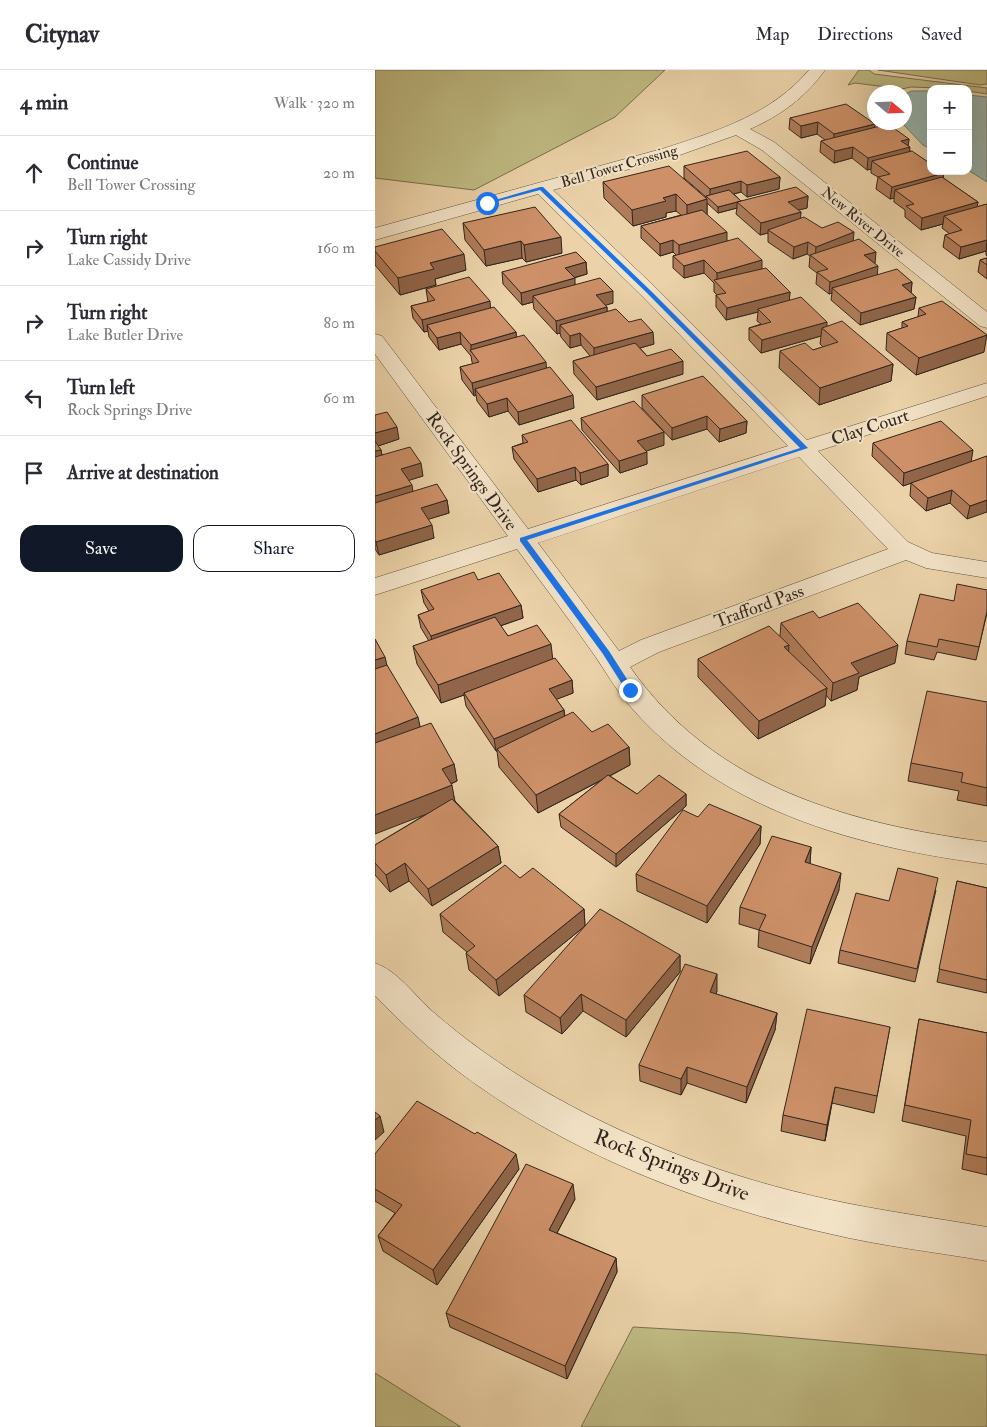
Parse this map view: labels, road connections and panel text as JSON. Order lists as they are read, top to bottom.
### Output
{
  "streets": {
    "street": [
      "Bell Tower Crossing",
      "New River Drive",
      "Clay Court",
      "Rock Springs Drive",
      "Trafford Pass"
    ]
  },
  "crossings": [
    ["Bell Tower Crossing", "New River Drive"],
    ["Clay Court", "Trafford Pass"],
    ["Rock Springs Drive", "Trafford Pass"]
  ],
  "north": "right",
  "page": {
    "header": "Citynav",
    "nav": ["Map", "Directions", "Saved"],
    "heading": ["4 min", "Walk · 320 m"],
    "map_buttons": ["+", "−"],
    "list": [
      ["Continue", "Bell Tower Crossing", "20 m"],
      ["Turn right", "Lake Cassidy Drive", "160 m"],
      ["Turn right", "Lake Butler Drive", "80 m"],
      ["Turn left", "Rock Springs Drive", "60 m"],
      "Arrive at destination"
    ],
    "buttons": ["Save", "Share"]
  }
}
